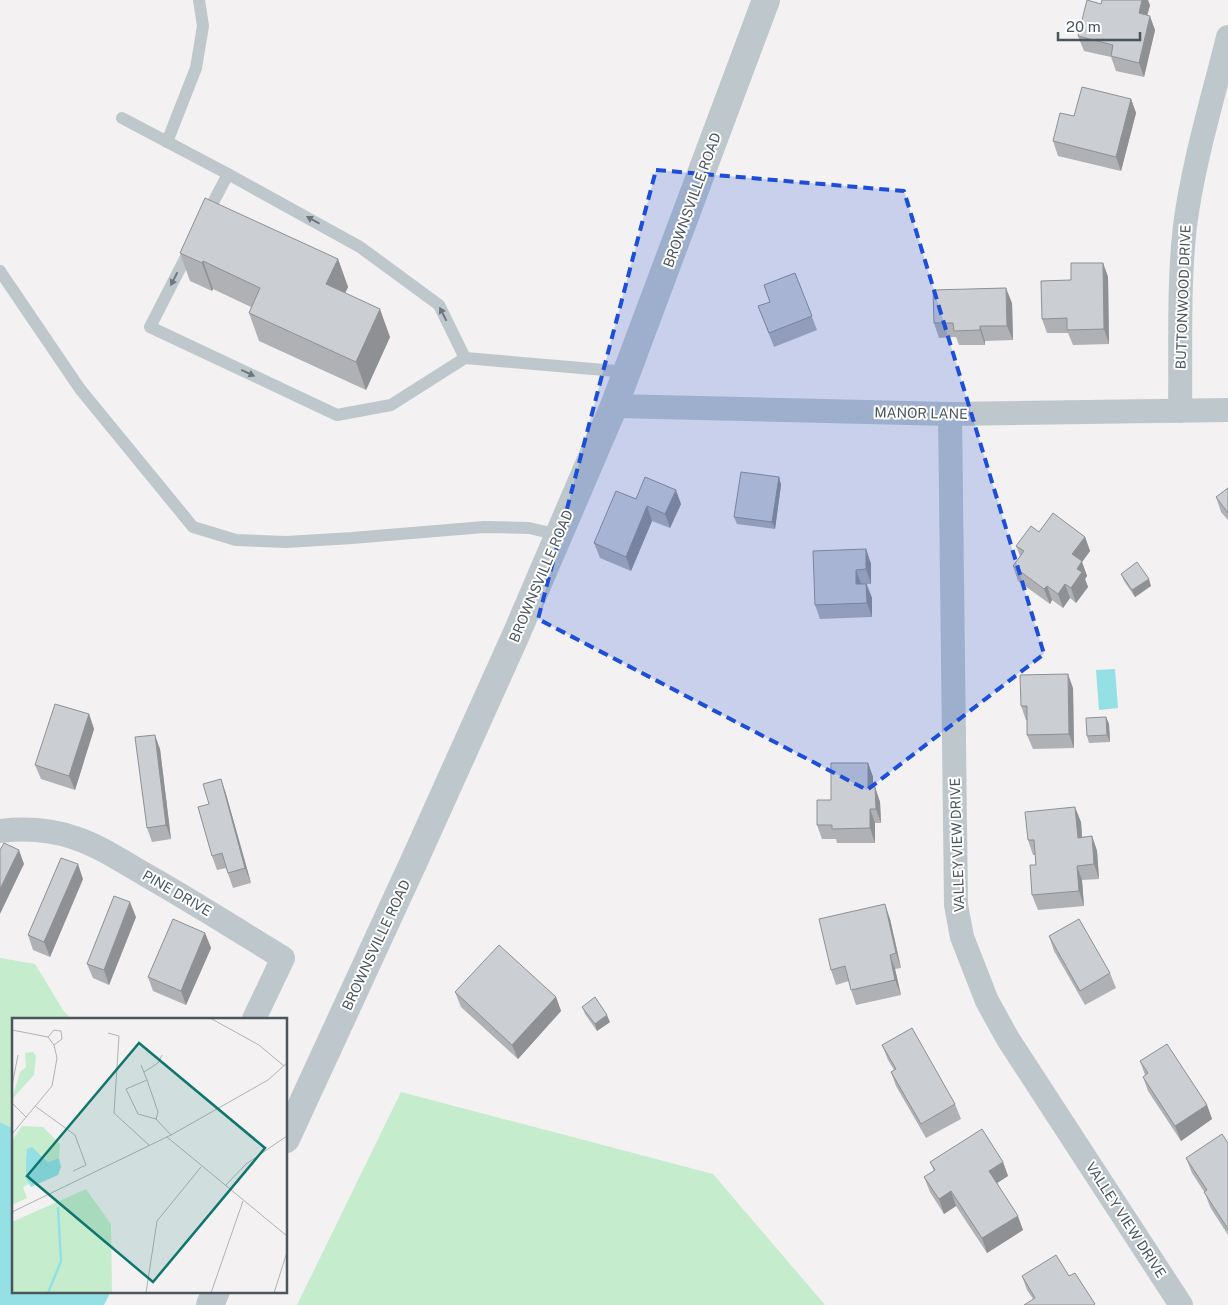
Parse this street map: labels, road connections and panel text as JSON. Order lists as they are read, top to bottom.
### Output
{
  "streets": {
    "street": [
      "BROWNSVILLE ROAD",
      "BUTTONWOOD DRIVE",
      "MANOR LANE",
      "VALLEY VIEW DRIVE",
      "PINE DRIVE"
    ]
  },
  "crossings": [
    ["BROWNSVILLE ROAD", "MANOR LANE"],
    ["BUTTONWOOD DRIVE", "MANOR LANE"],
    ["MANOR LANE", "VALLEY VIEW DRIVE"]
  ],
  "scale_bar": "20 m"
}
